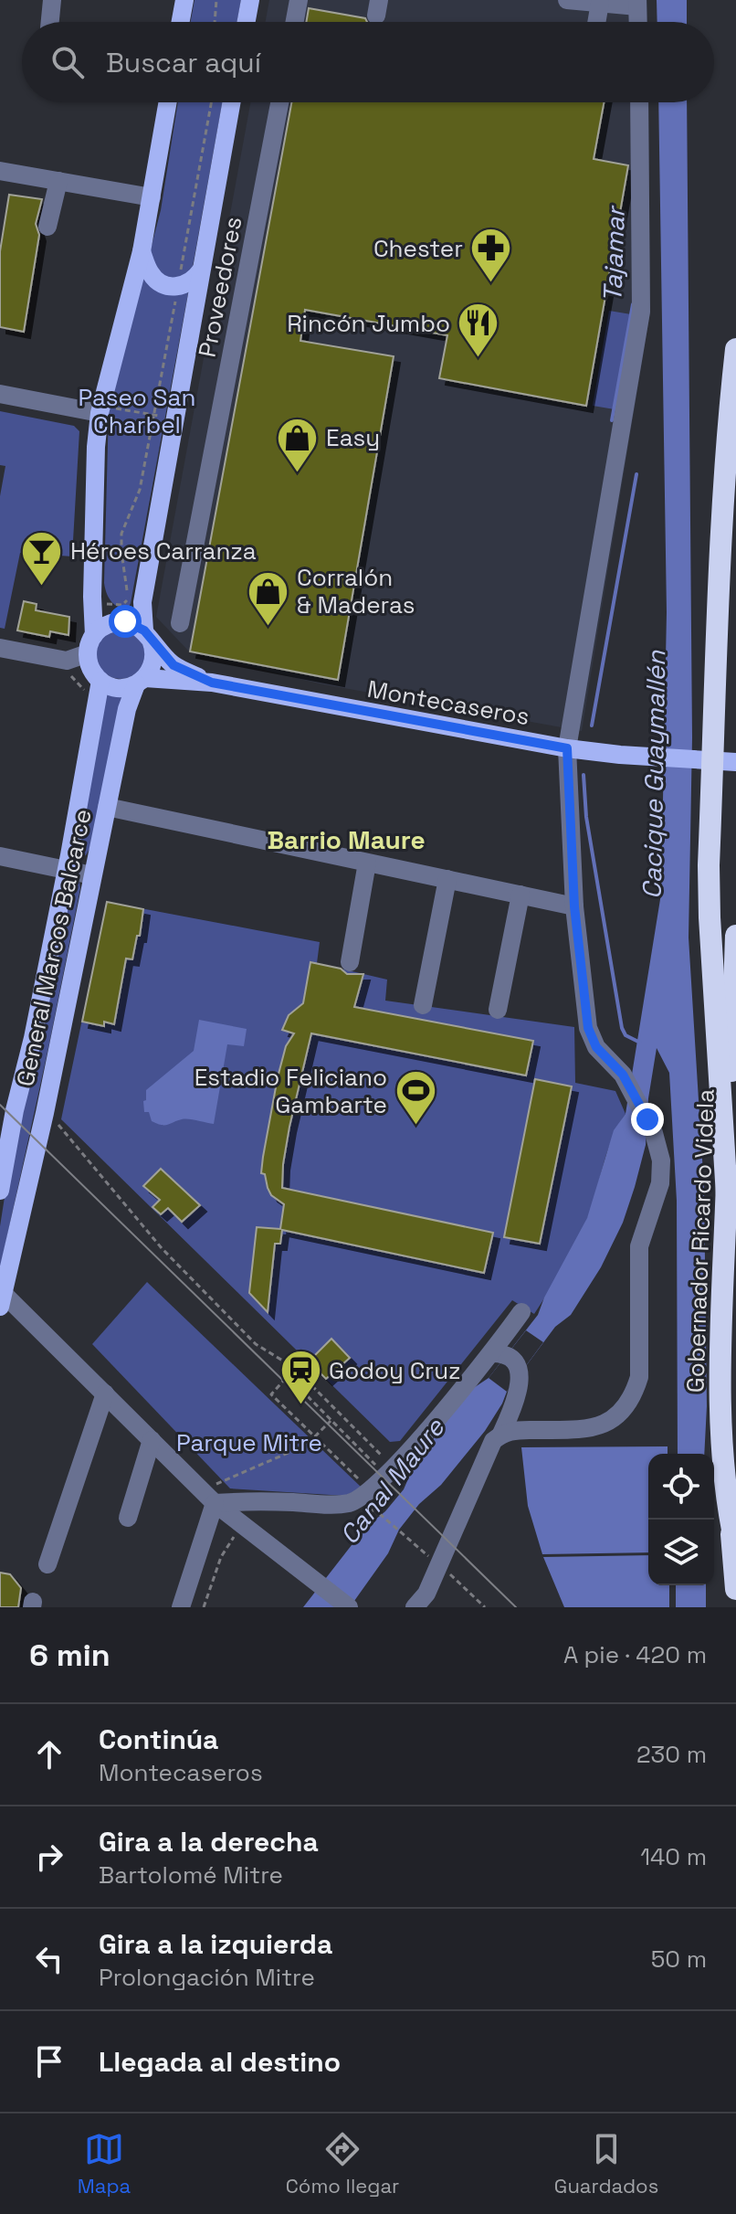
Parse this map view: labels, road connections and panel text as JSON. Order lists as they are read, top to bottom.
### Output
{
  "streets": {
    "highway": ["Gobernador Ricardo Videla"],
    "main road": ["Montecaseros", "General Marcos Balcarce"],
    "street": ["Proveedores"]
  },
  "crossings": [
    ["Montecaseros", "General Marcos Balcarce"]
  ],
  "districts": ["Barrio Maure"],
  "water": ["Tajamar", "Cacique Guaymallén", "Canal Maure"],
  "parks": ["Paseo San Charbel", "Parque Mitre"],
  "places": {
    "pharmacy": ["Chester"],
    "restaurant": ["Rincón Jumbo"],
    "shop": ["Easy", "Corralón & Maderas"],
    "bar": ["Héroes Carranza"],
    "sports": ["Estadio Feliciano Gambarte"],
    "station": ["Godoy Cruz"]
  },
  "page": {
    "search": "Buscar aquí",
    "heading": ["6 min", "A pie · 420 m"],
    "list": [
      ["Continúa", "Montecaseros", "230 m"],
      ["Gira a la derecha", "Bartolomé Mitre", "140 m"],
      ["Gira a la izquierda", "Prolongación Mitre", "50 m"],
      "Llegada al destino"
    ],
    "nav": ["Mapa", "Cómo llegar", "Guardados"]
  }
}
